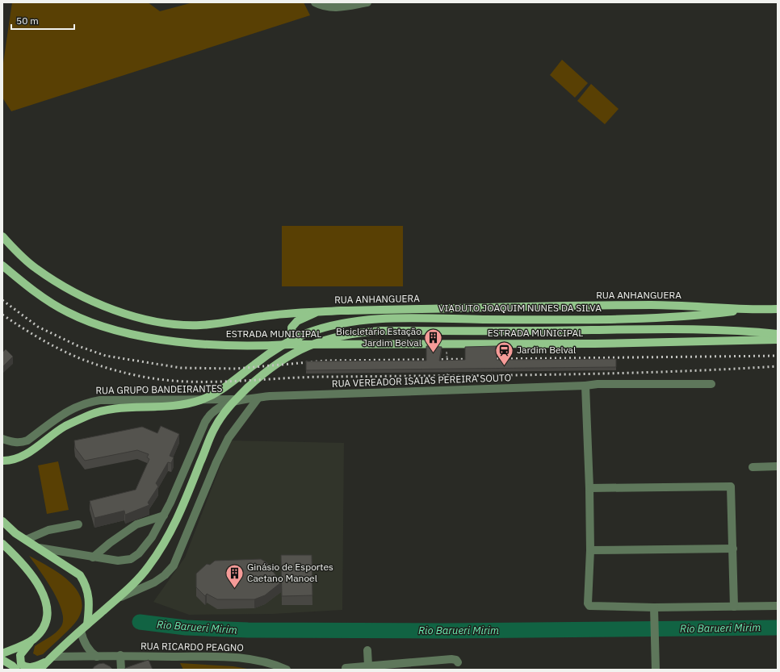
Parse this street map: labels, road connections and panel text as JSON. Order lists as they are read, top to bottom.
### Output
{
  "streets": {
    "main road": ["RUA ANHANGUERA", "VIADUTO JOAQUIM NUNES DA SILVA", "ESTRADA MUNICIPAL"],
    "street": ["RUA VEREADOR ISAIAS PEREIRA SOUTO", "RUA GRUPO BANDEIRANTES", "RUA RICARDO PEAGNO"]
  },
  "crossings": [
    ["RUA ANHANGUERA", "VIADUTO JOAQUIM NUNES DA SILVA"],
    ["RUA VEREADOR ISAIAS PEREIRA SOUTO", "RUA GRUPO BANDEIRANTES"]
  ],
  "water": ["Rio Barueri Mirim"],
  "places": {
    "building": ["Bicicletário Estação Jardim Belval", "Ginásio de Esportes Caetano Manoel"],
    "station": ["Jardim Belval"]
  },
  "scale_bar": "50 m"
}
